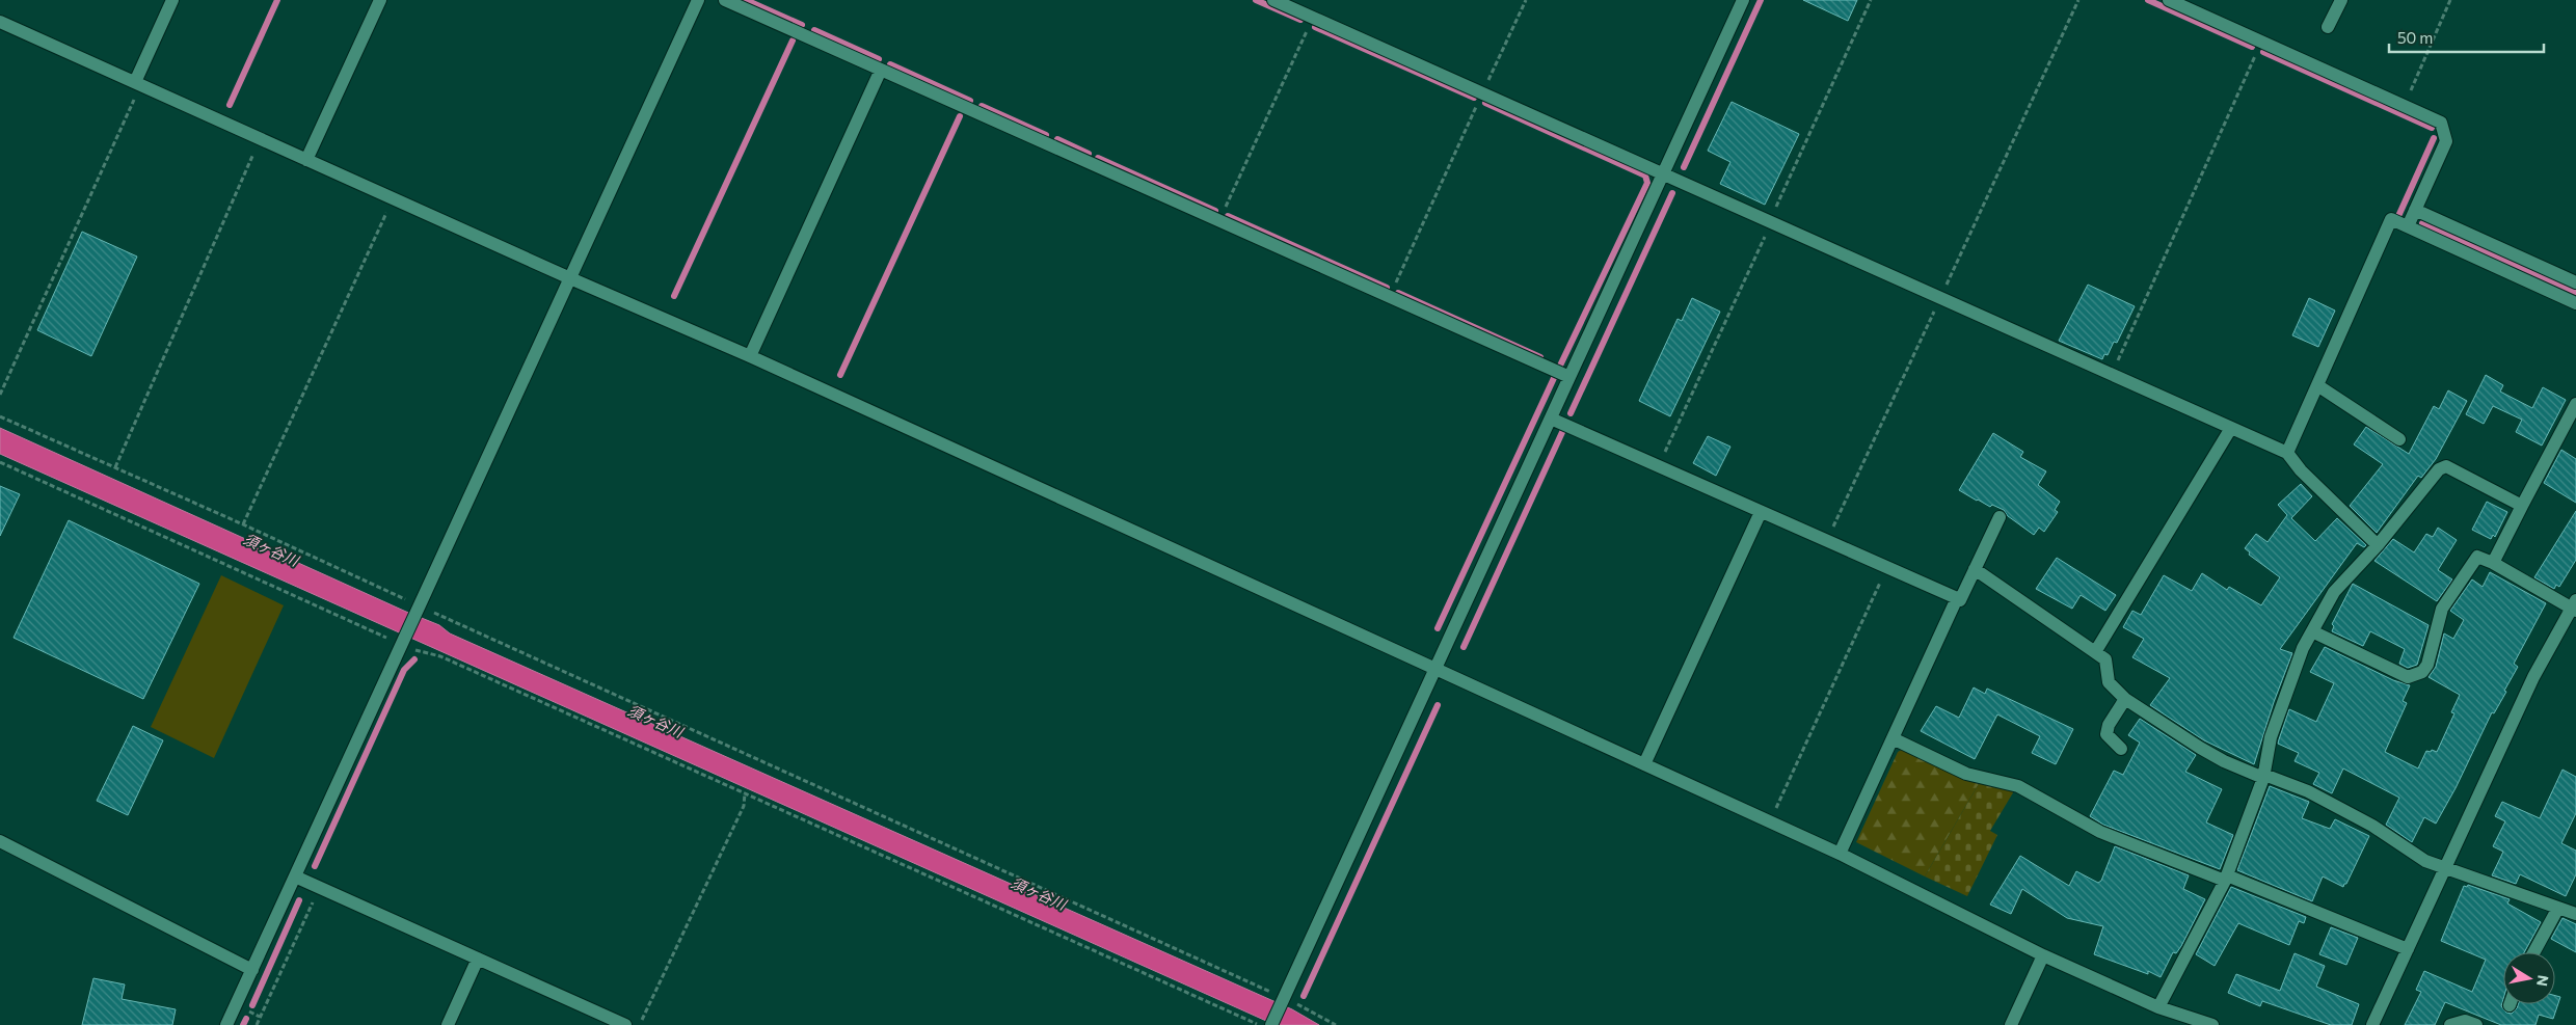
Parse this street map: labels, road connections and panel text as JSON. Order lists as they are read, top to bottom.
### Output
{
  "water": ["須ヶ谷川"],
  "scale_bar": "50 m",
  "north": "right"
}
